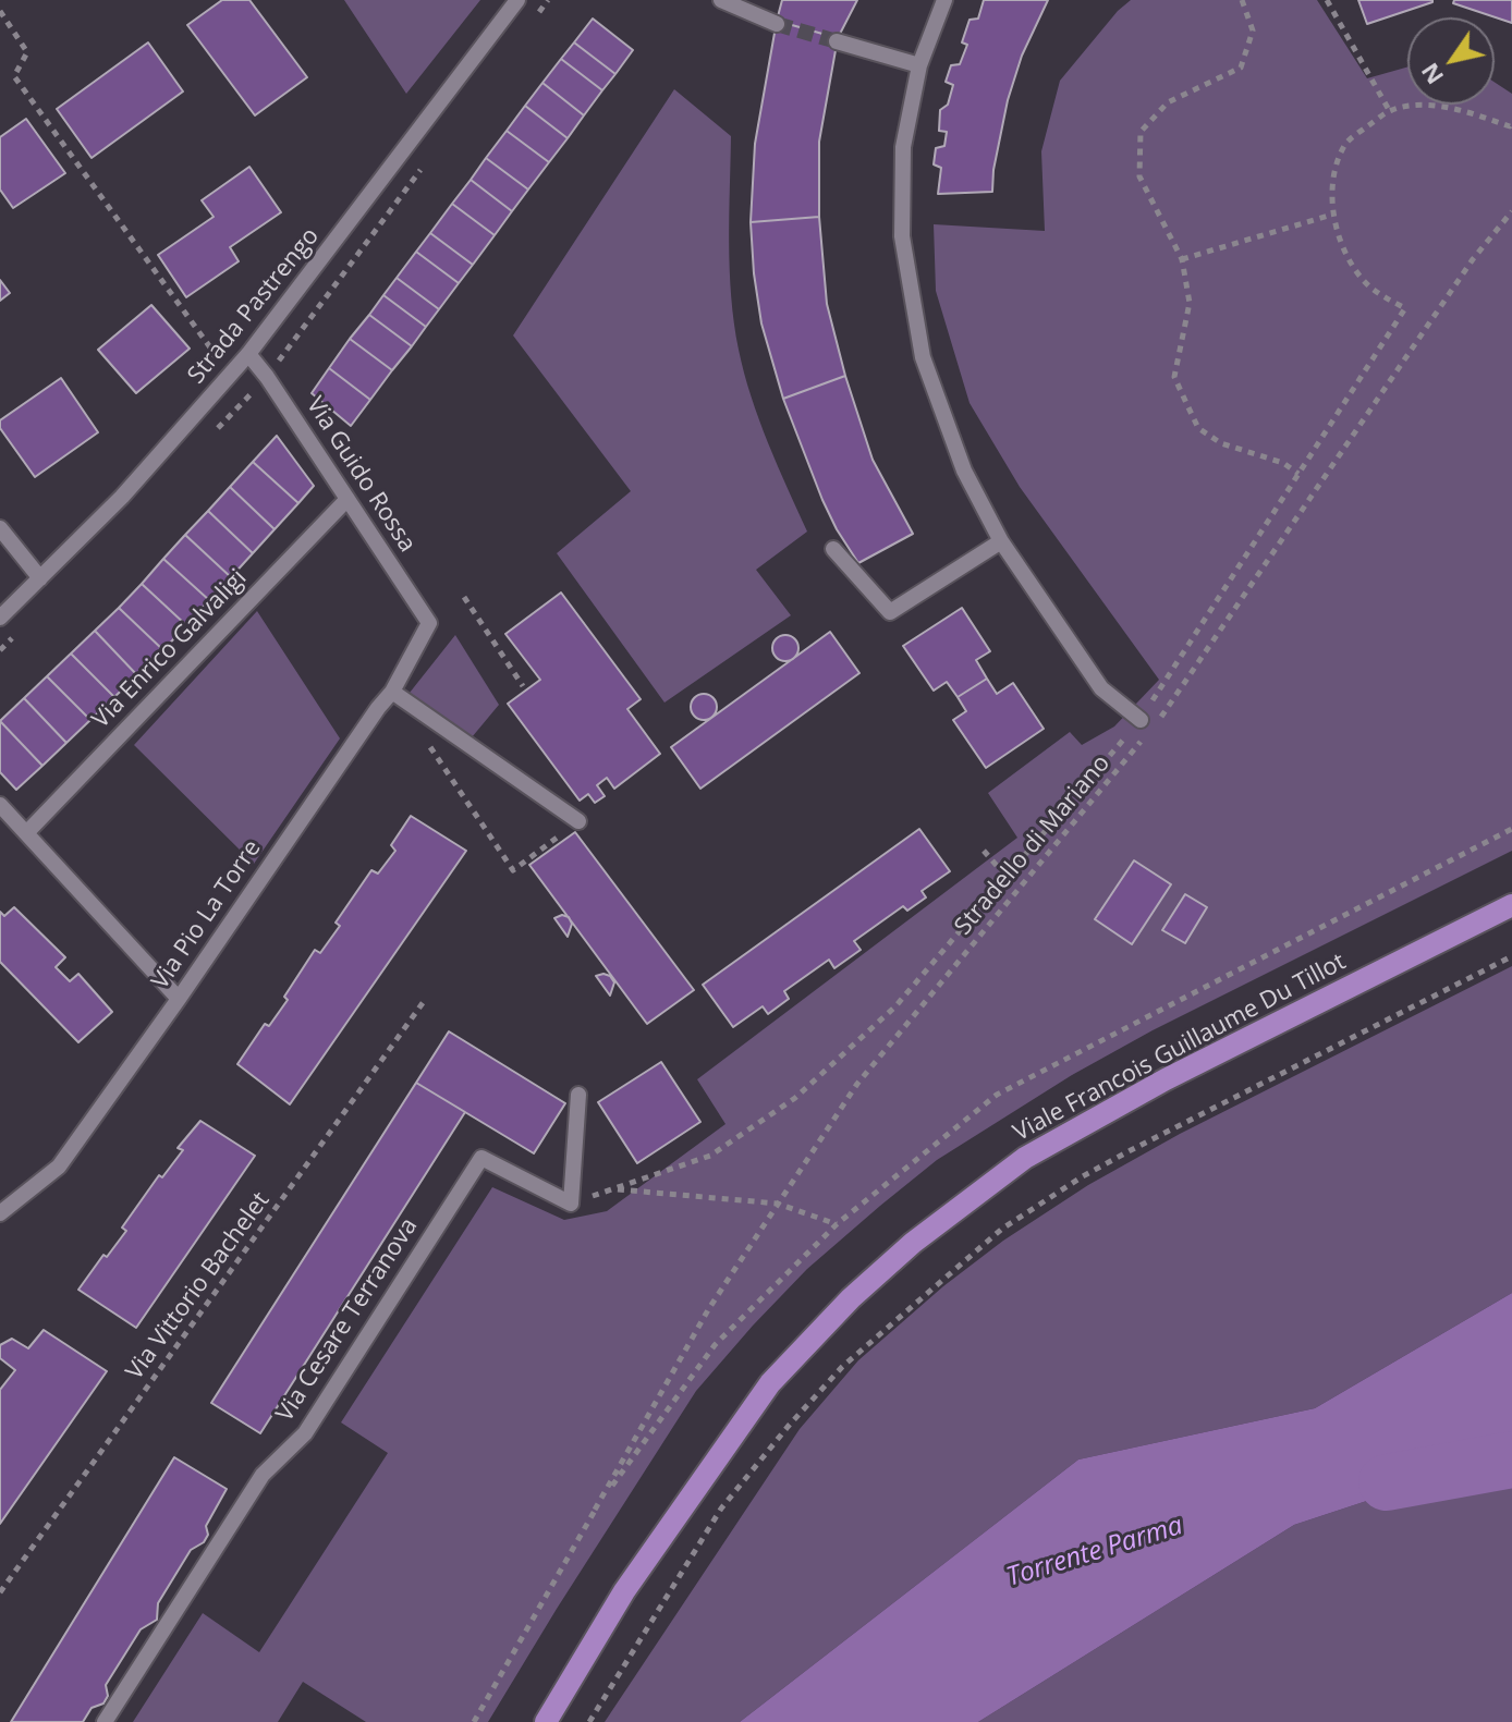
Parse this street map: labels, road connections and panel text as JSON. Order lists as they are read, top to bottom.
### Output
{
  "streets": {
    "main road": ["Viale Francois Guillaume Du Tillot"],
    "street": [
      "Strada Pastrengo",
      "Via Guido Rossa",
      "Via Enrico Galvaligi",
      "Via Pio La Torre",
      "Via Cesare Terranova"
    ],
    "path": ["Stradello di Mariano", "Via Vittorio Bachelet"]
  },
  "crossings": [
    ["Strada Pastrengo", "Via Guido Rossa"],
    ["Via Guido Rossa", "Via Enrico Galvaligi"],
    ["Via Guido Rossa", "Via Pio La Torre"]
  ],
  "water": ["Torrente Parma"],
  "north": "bottom left"
}
